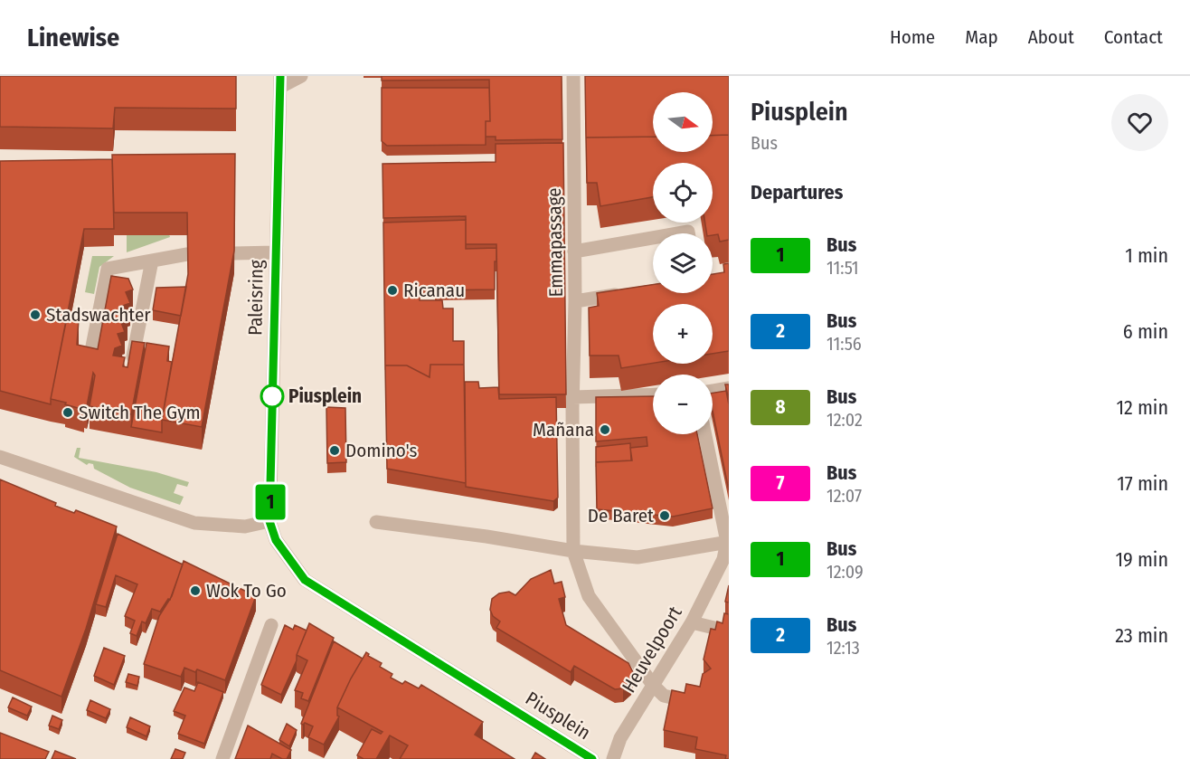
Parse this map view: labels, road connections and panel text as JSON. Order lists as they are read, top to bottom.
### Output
{
  "streets": {
    "street": [
      "Emmapassage",
      "Paleisring",
      "Heuvelpoort",
      "Piusplein"
    ]
  },
  "crossings": [
    ["Paleisring", "Piusplein"]
  ],
  "places": [
    "Ricanau",
    "Stadswachter",
    "Piusplein",
    "Switch The Gym",
    "Mañana",
    "Domino's",
    "De Baret",
    "Wok To Go"
  ],
  "lines": ["bus line 1"],
  "north": "right",
  "page": {
    "header": "Linewise",
    "nav": [
      "Home",
      "Map",
      "About",
      "Contact"
    ],
    "on_map": "1",
    "heading": [
      ["Piusplein", "Bus"],
      "Departures"
    ],
    "map_buttons": ["+", "−"],
    "list": [
      {
        "mark": "1",
        "name": "Bus",
        "note": "11:51",
        "value": "1 min"
      },
      {
        "mark": "2",
        "name": "Bus",
        "note": "11:56",
        "value": "6 min"
      },
      {
        "mark": "8",
        "name": "Bus",
        "note": "12:02",
        "value": "12 min"
      },
      {
        "mark": "7",
        "name": "Bus",
        "note": "12:07",
        "value": "17 min"
      },
      {
        "mark": "1",
        "name": "Bus",
        "note": "12:09",
        "value": "19 min"
      },
      {
        "mark": "2",
        "name": "Bus",
        "note": "12:13",
        "value": "23 min"
      }
    ]
  }
}
